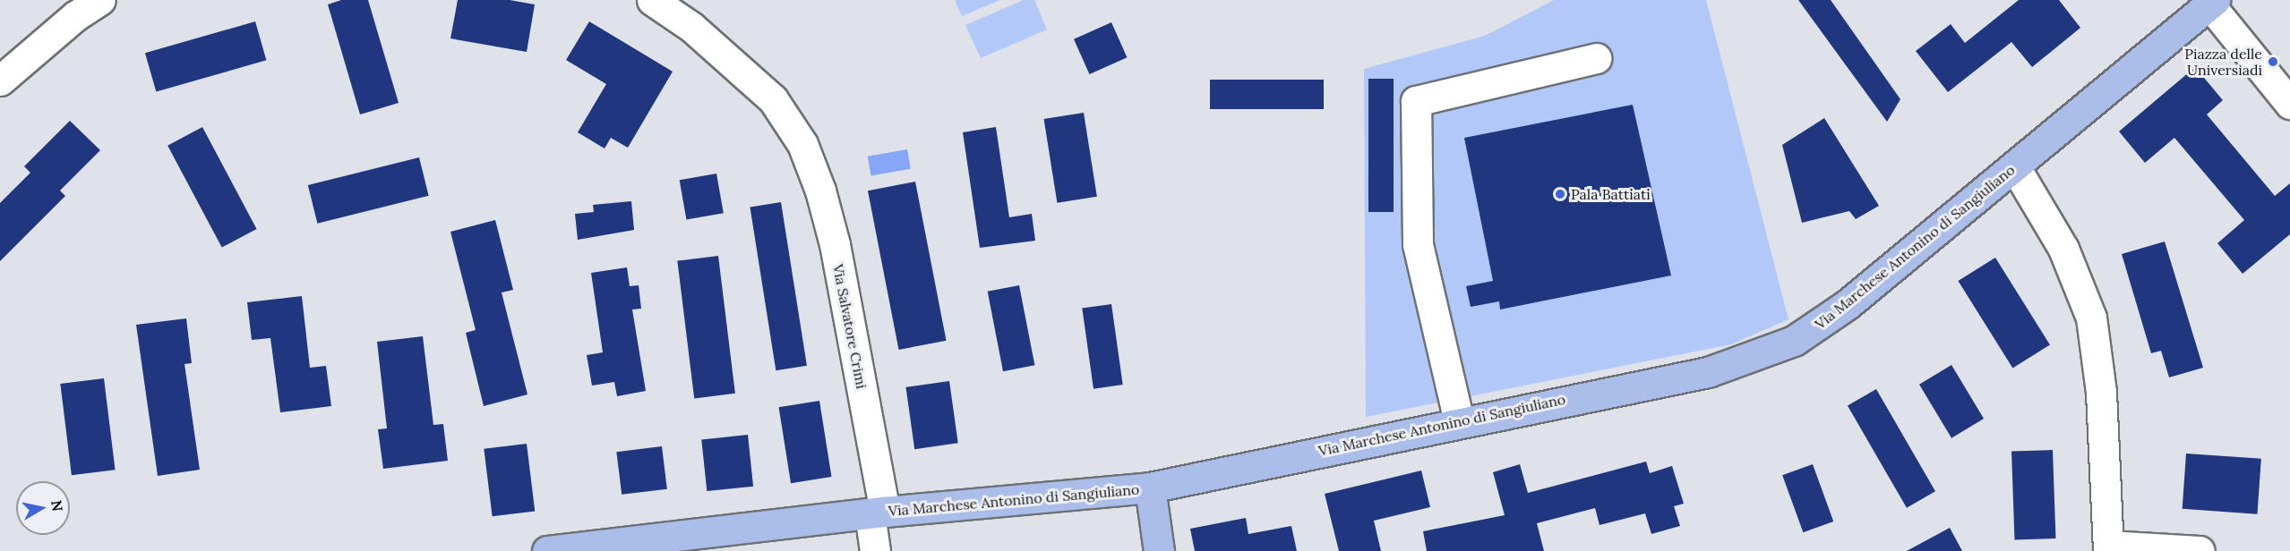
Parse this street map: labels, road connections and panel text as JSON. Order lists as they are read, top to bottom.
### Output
{
  "streets": {
    "main road": ["Via Marchese Antonino di Sangiuliano"],
    "street": ["Via Salvatore Crimi"]
  },
  "crossings": [
    ["Via Marchese Antonino di Sangiuliano", "Via Salvatore Crimi"]
  ],
  "places": ["Piazza delle Universiadi", "Pala Battiati"],
  "north": "right"
}
